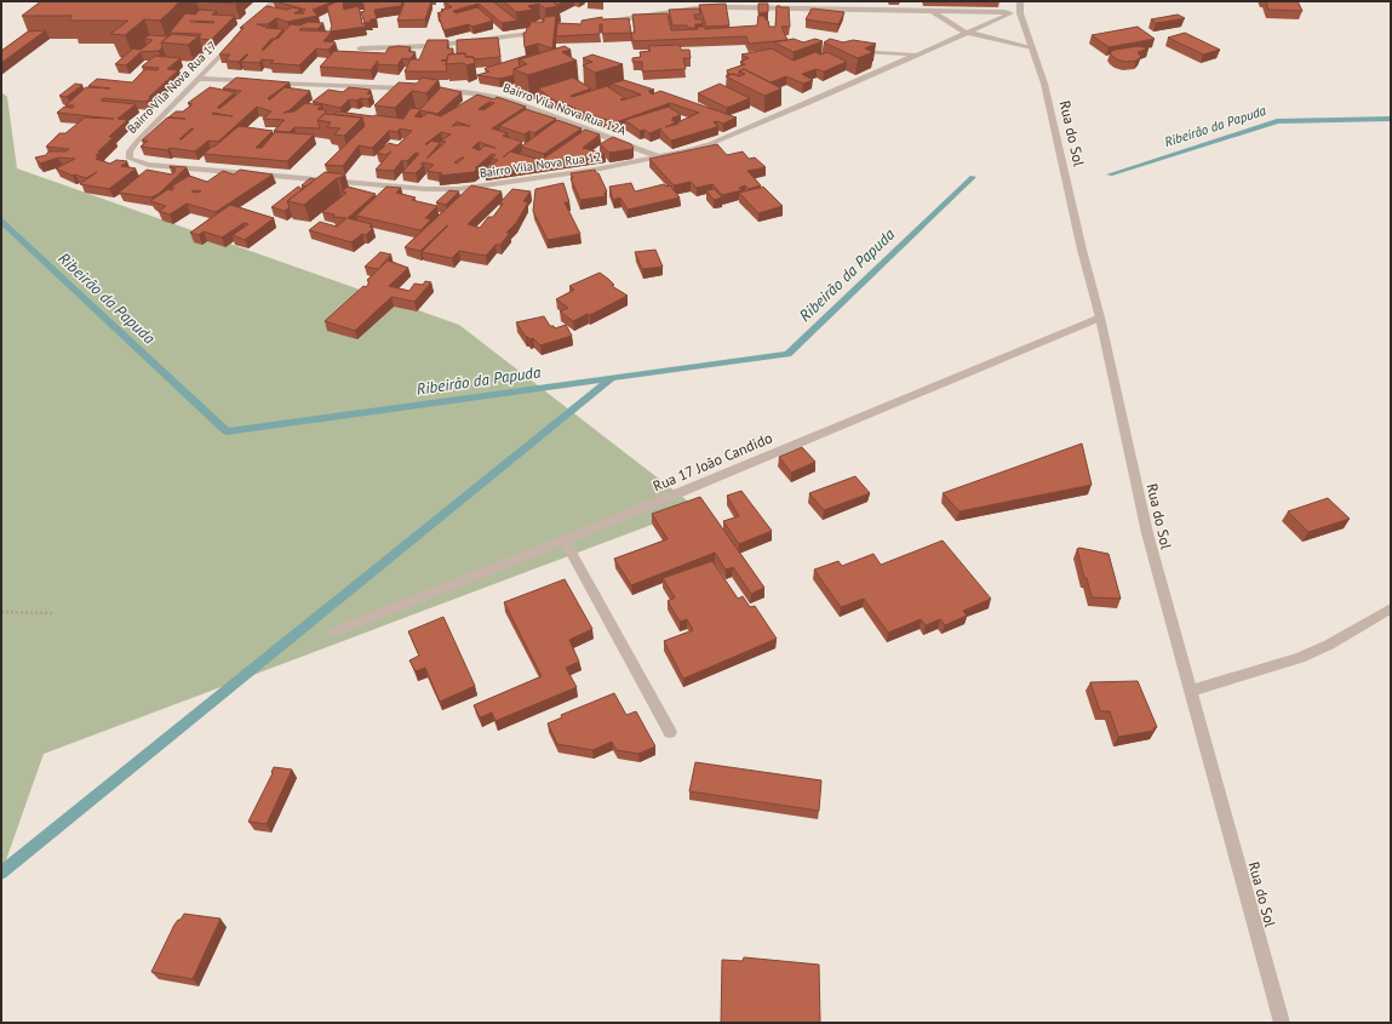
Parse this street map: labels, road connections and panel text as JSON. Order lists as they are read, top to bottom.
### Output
{
  "streets": {
    "street": [
      "Bairro Vila Nova Rua 17",
      "Bairro Vila Nova Rua 12A",
      "Rua do Sol",
      "Bairro Vila Nova Rua 12",
      "Rua 17 João Candido"
    ]
  },
  "crossings": [
    ["Bairro Vila Nova Rua 17", "Bairro Vila Nova Rua 12"],
    ["Bairro Vila Nova Rua 12A", "Bairro Vila Nova Rua 12"],
    ["Rua do Sol", "Rua 17 João Candido"]
  ],
  "water": ["Ribeirão da Papuda"]
}
